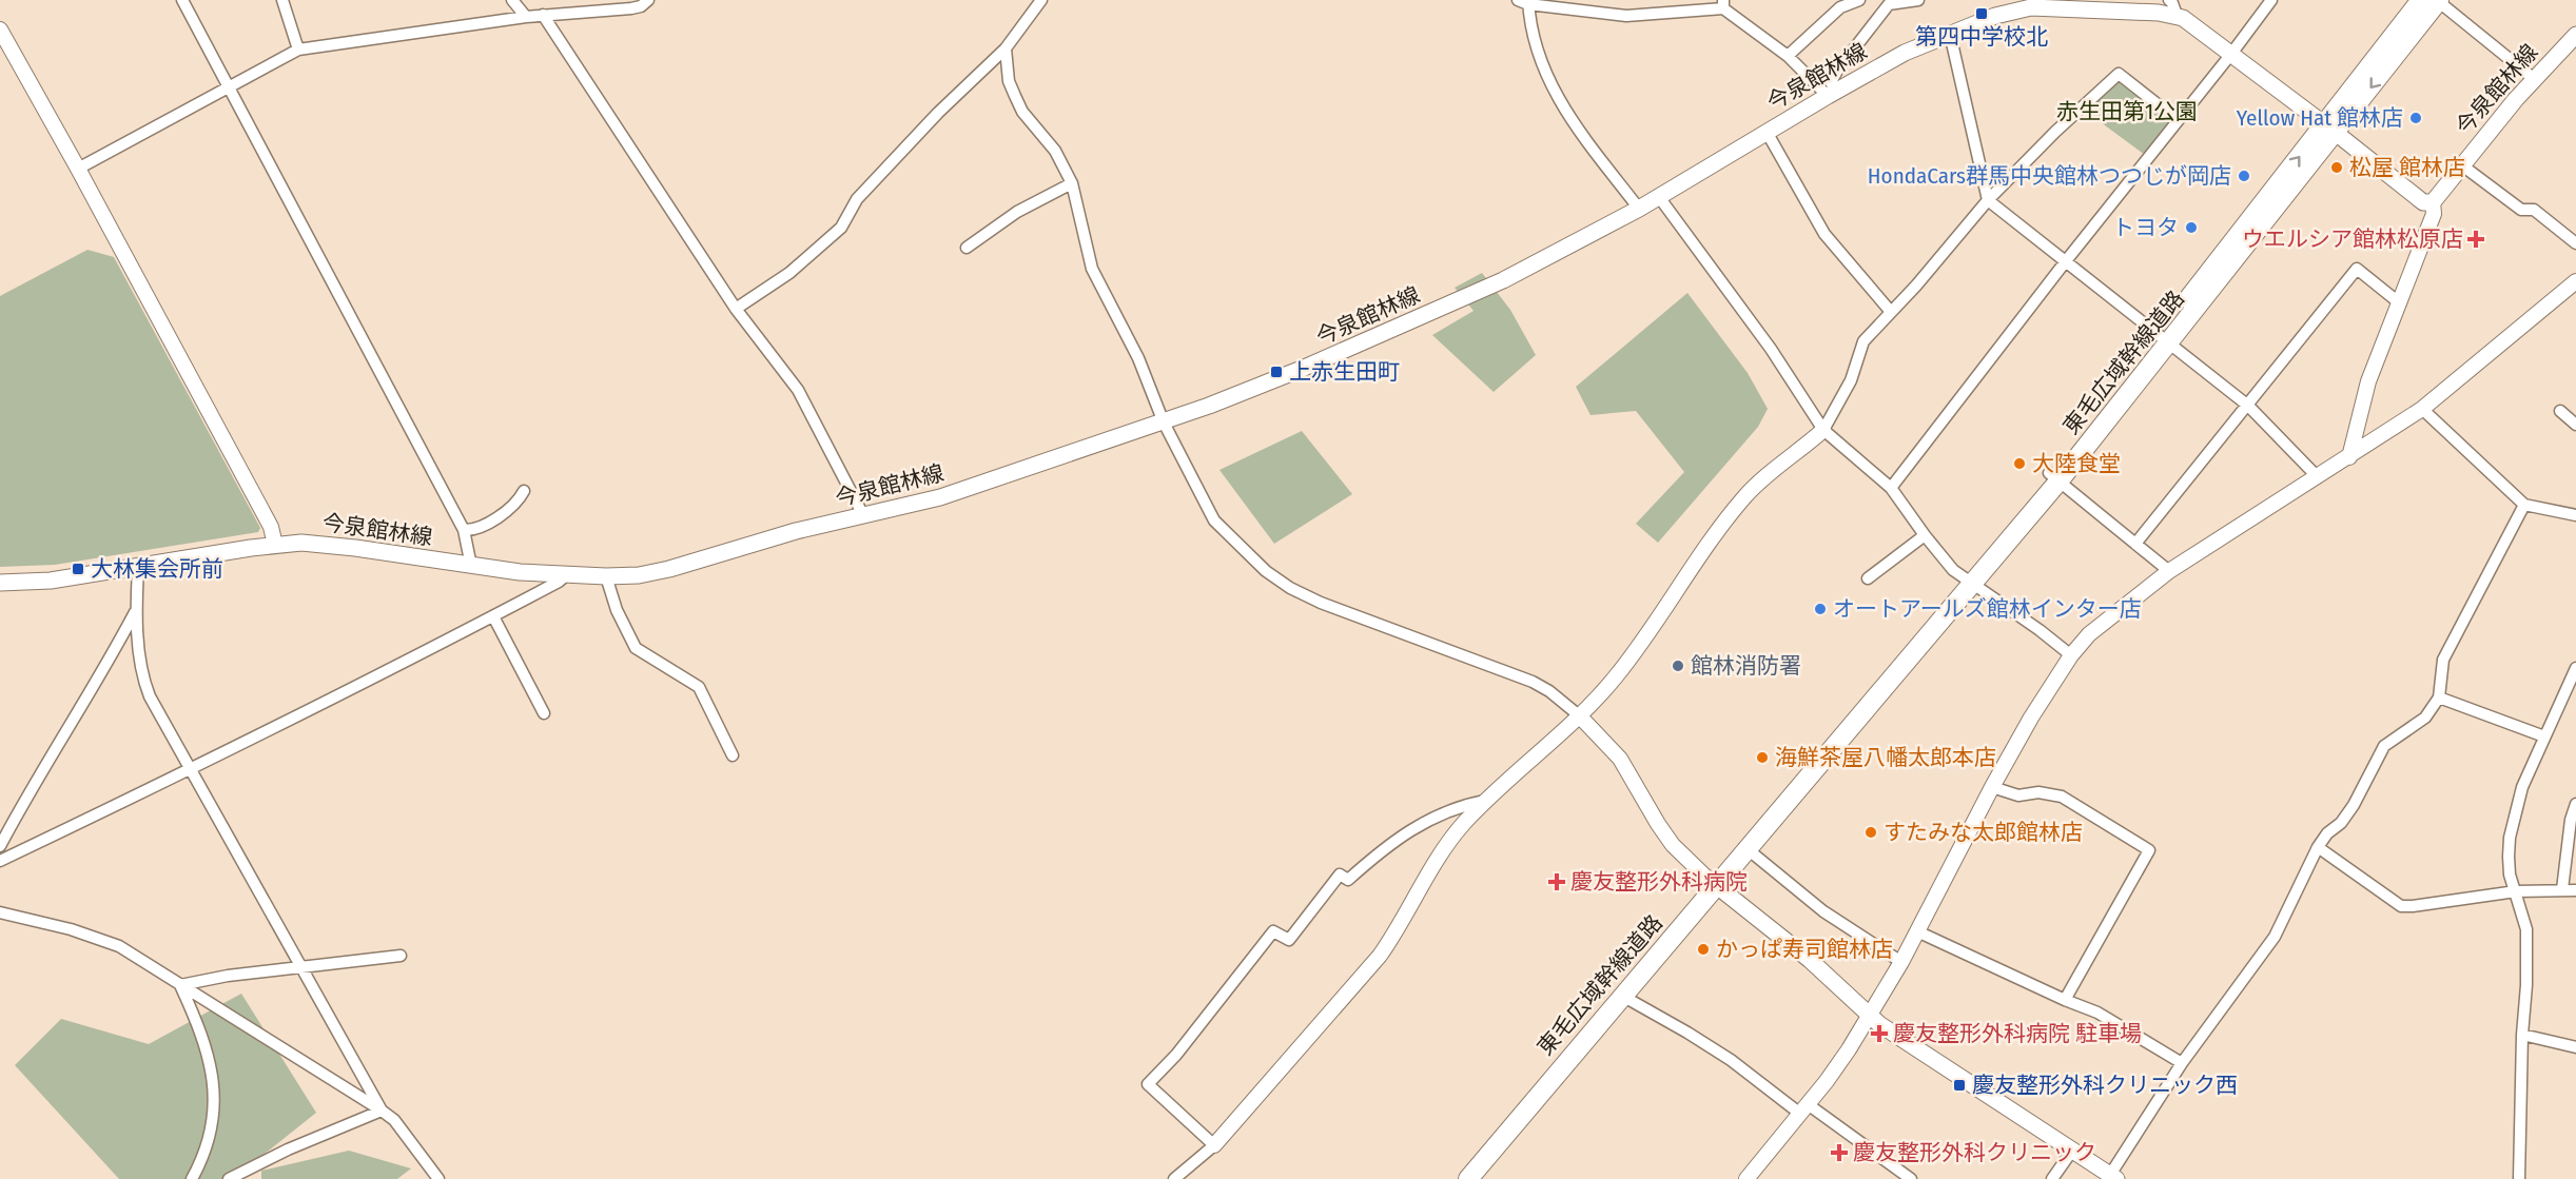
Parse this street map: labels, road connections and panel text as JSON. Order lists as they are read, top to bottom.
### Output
{
  "streets": {
    "highway": ["東毛広域幹線道路"],
    "main road": ["今泉館林線"]
  },
  "parks": ["赤生田第1公園"],
  "places": {
    "transit": [
      "第四中学校北",
      "上赤生田町",
      "大林集会所前",
      "慶友整形外科クリニック西"
    ],
    "other": [
      "Yellow Hat 館林店",
      "松屋 館林店",
      "HondaCars群馬中央館林つつじが岡店",
      "トヨタ",
      "大陸食堂",
      "オートアールズ館林インター店",
      "館林消防署",
      "海鮮茶屋八幡太郎本店",
      "すたみな太郎館林店",
      "かっぱ寿司館林店"
    ],
    "health": [
      "ウエルシア館林松原店",
      "慶友整形外科病院",
      "慶友整形外科病院 駐車場",
      "慶友整形外科クリニック"
    ]
  }
}
